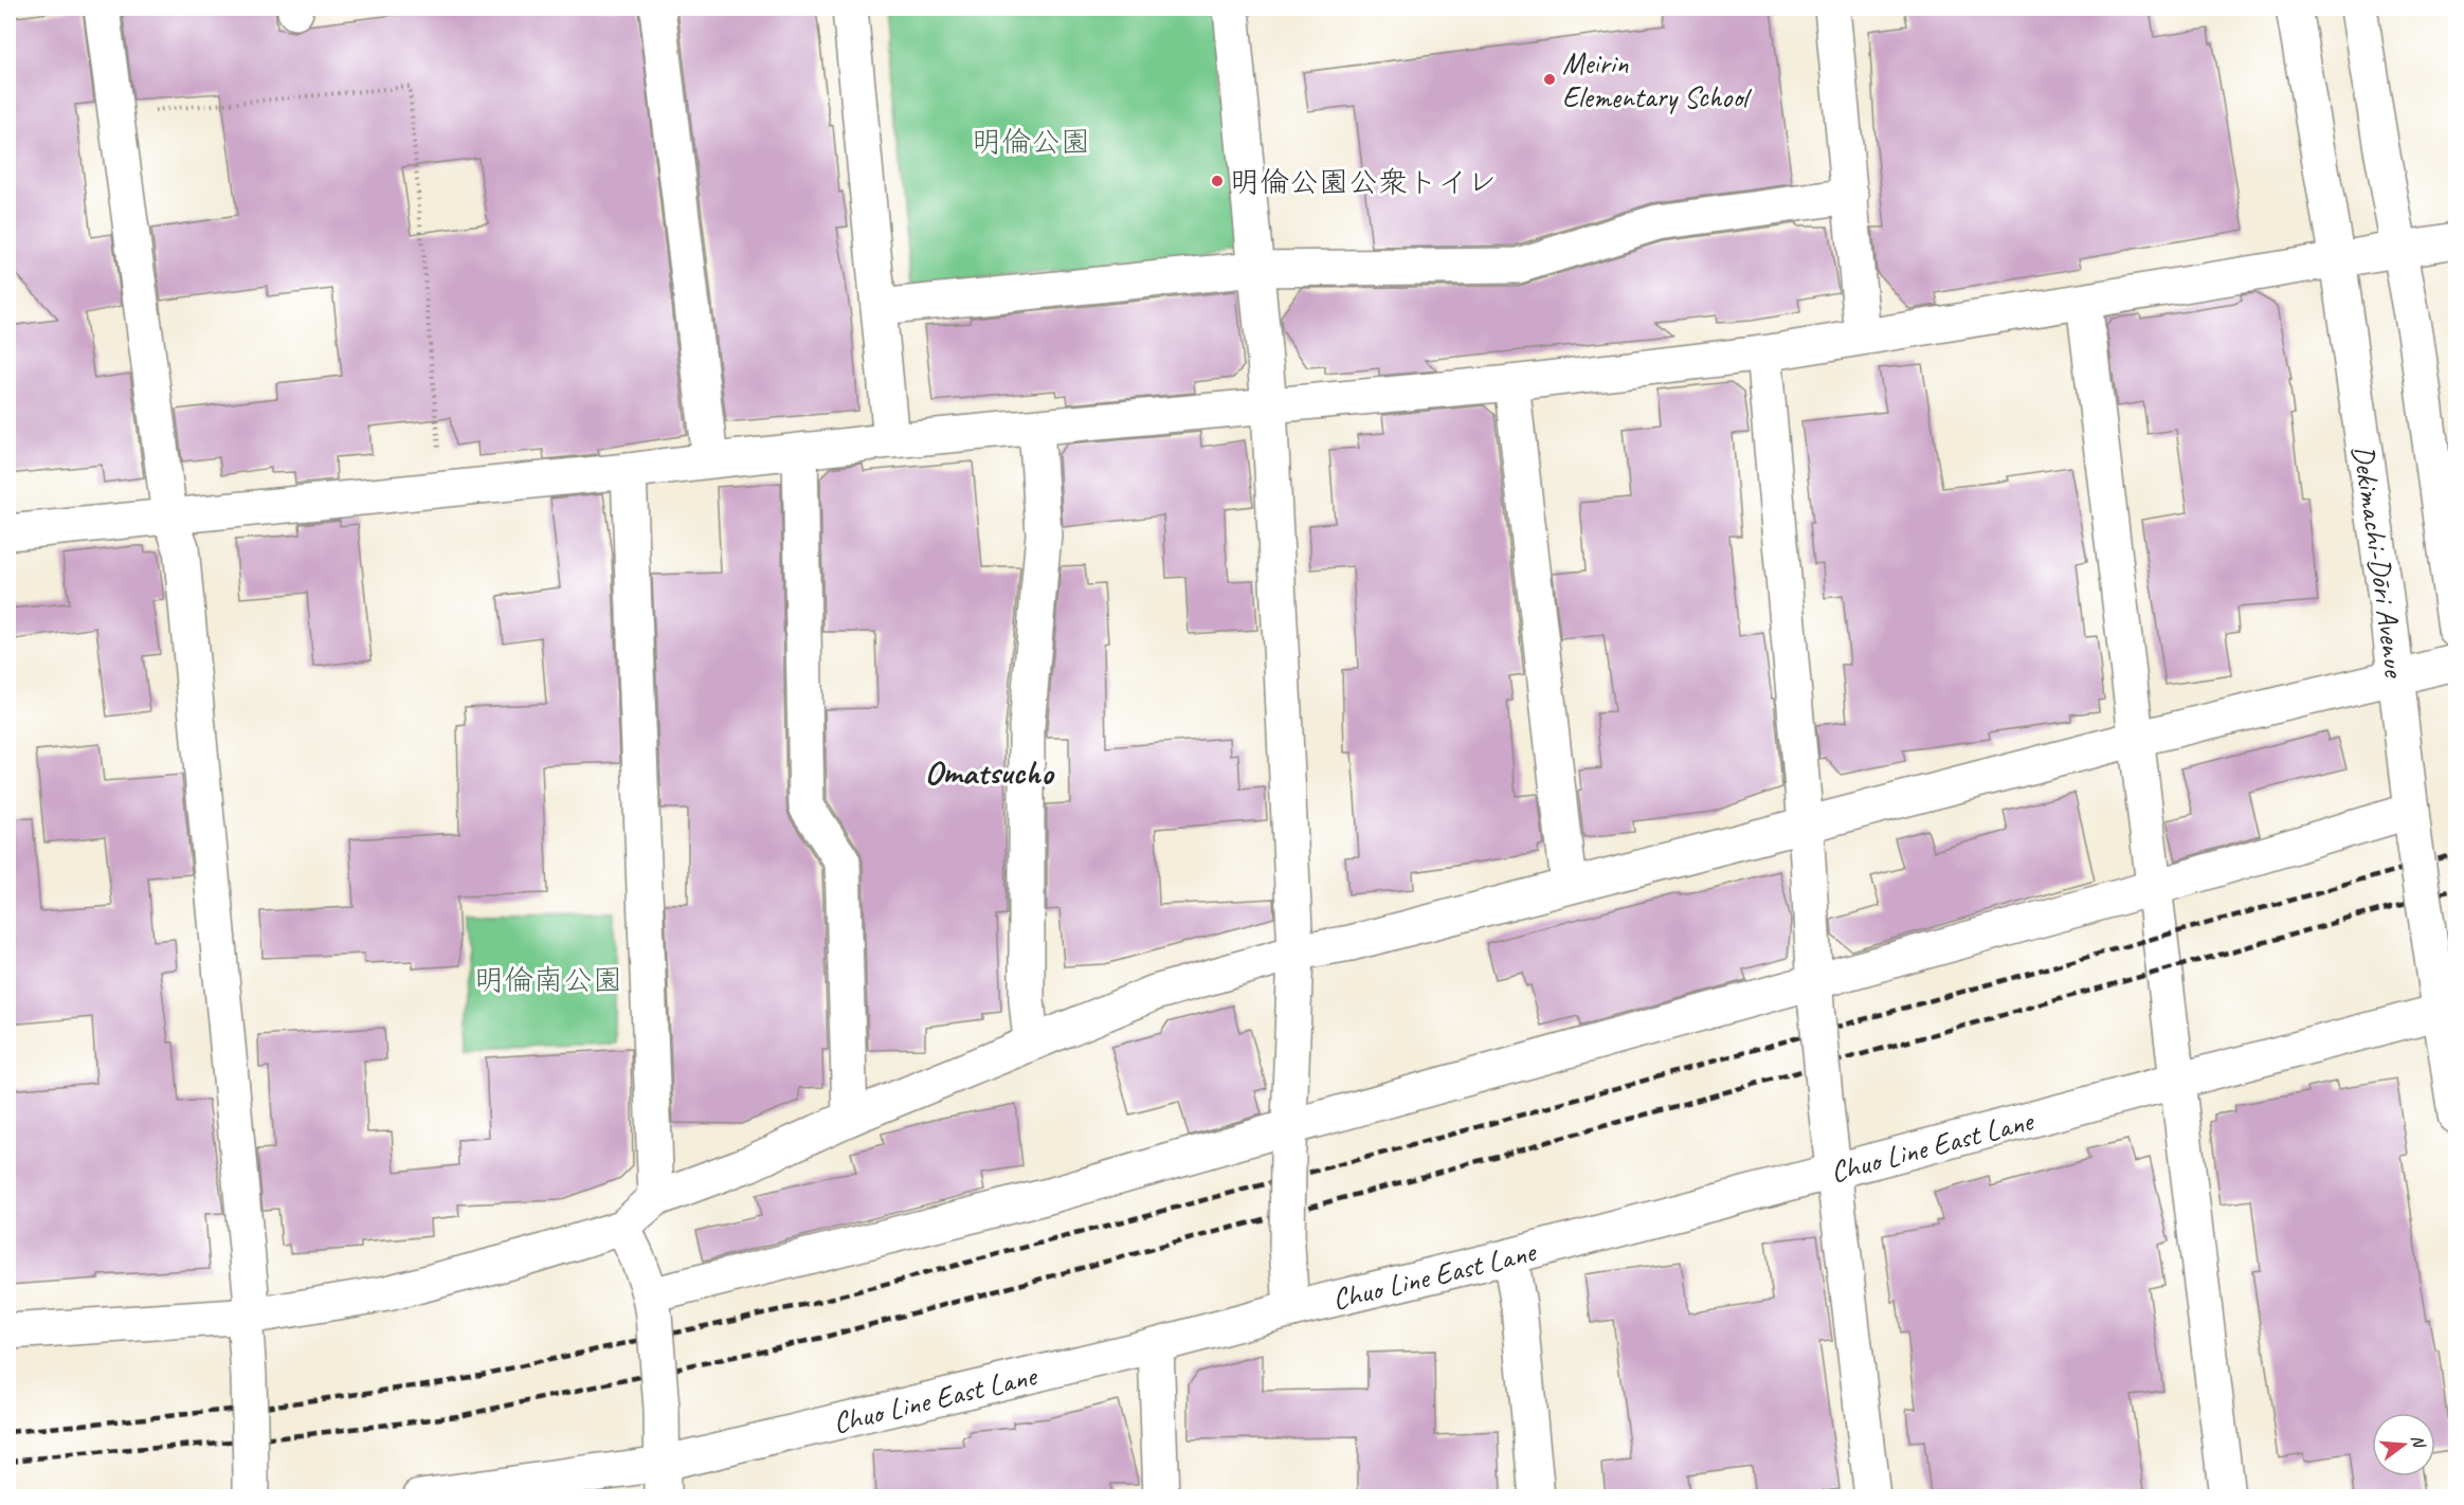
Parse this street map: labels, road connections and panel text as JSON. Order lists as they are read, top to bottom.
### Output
{
  "streets": {
    "street": ["Dekimachi-Dōri Avenue", "Chuo Line East Lane"]
  },
  "crossings": [
    ["Dekimachi-Dōri Avenue", "Chuo Line East Lane"]
  ],
  "districts": ["Omatsucho"],
  "parks": ["明倫公園", "明倫南公園"],
  "places": ["Meirin Elementary School", "明倫公園公衆トイレ"],
  "north": "right"
}
